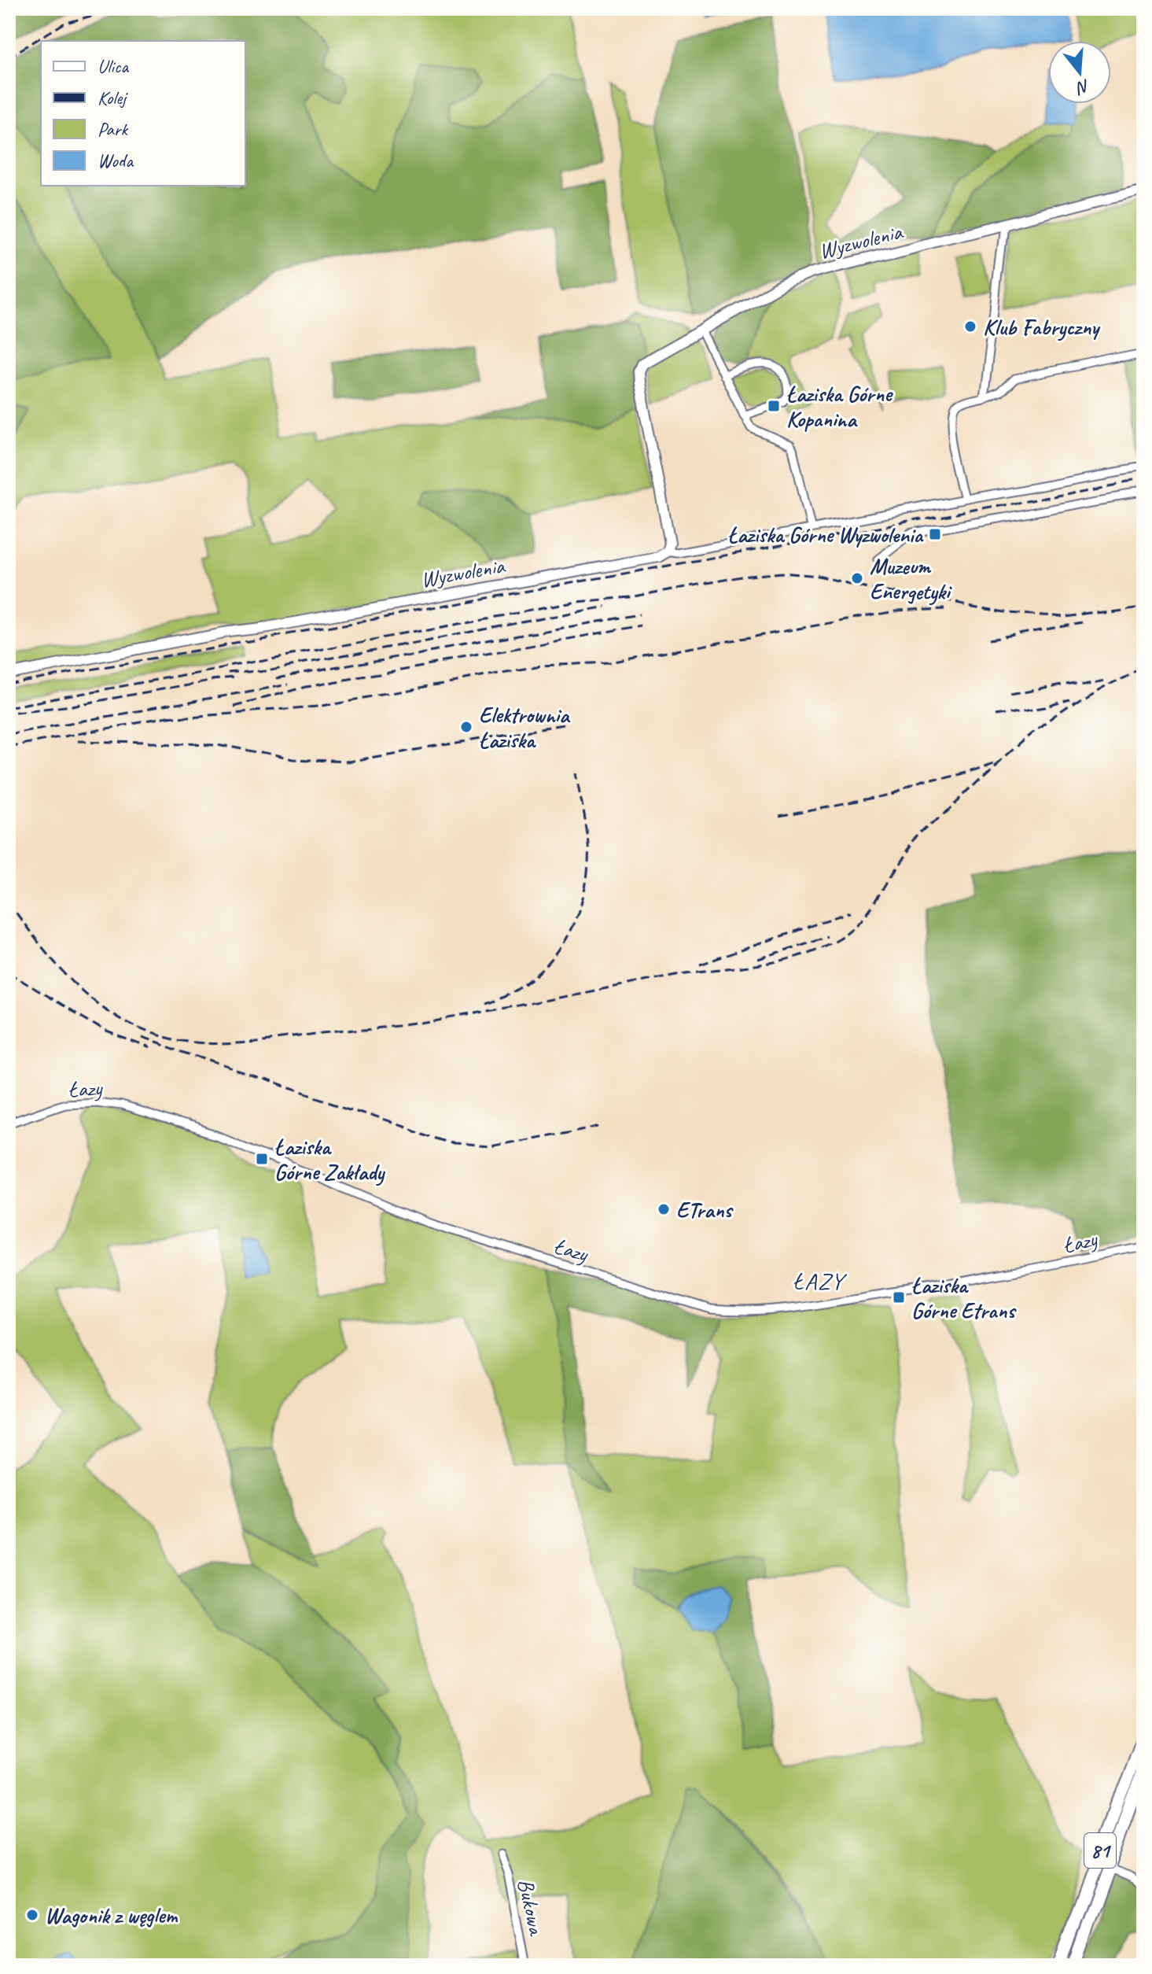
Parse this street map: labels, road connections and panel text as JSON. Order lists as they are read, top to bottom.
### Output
{
  "streets": {
    "main road": ["81"],
    "street": ["Wyzwolenia", "Łazy", "Bukowa"]
  },
  "districts": ["ŁAZY"],
  "places": {
    "other": [
      "Klub Fabryczny",
      "Muzeum Energetyki",
      "Elektrownia Łaziska",
      "ETrans",
      "Wagonik z węglem"
    ],
    "transit": [
      "Łaziska Górne Kopanina",
      "Łaziska Górne Wyzwolenia",
      "Łaziska Górne Zakłady",
      "Łaziska Górne Etrans"
    ]
  },
  "legend": [
    "Ulica",
    "Kolej",
    "Park",
    "Woda"
  ],
  "north": "bottom"
}
